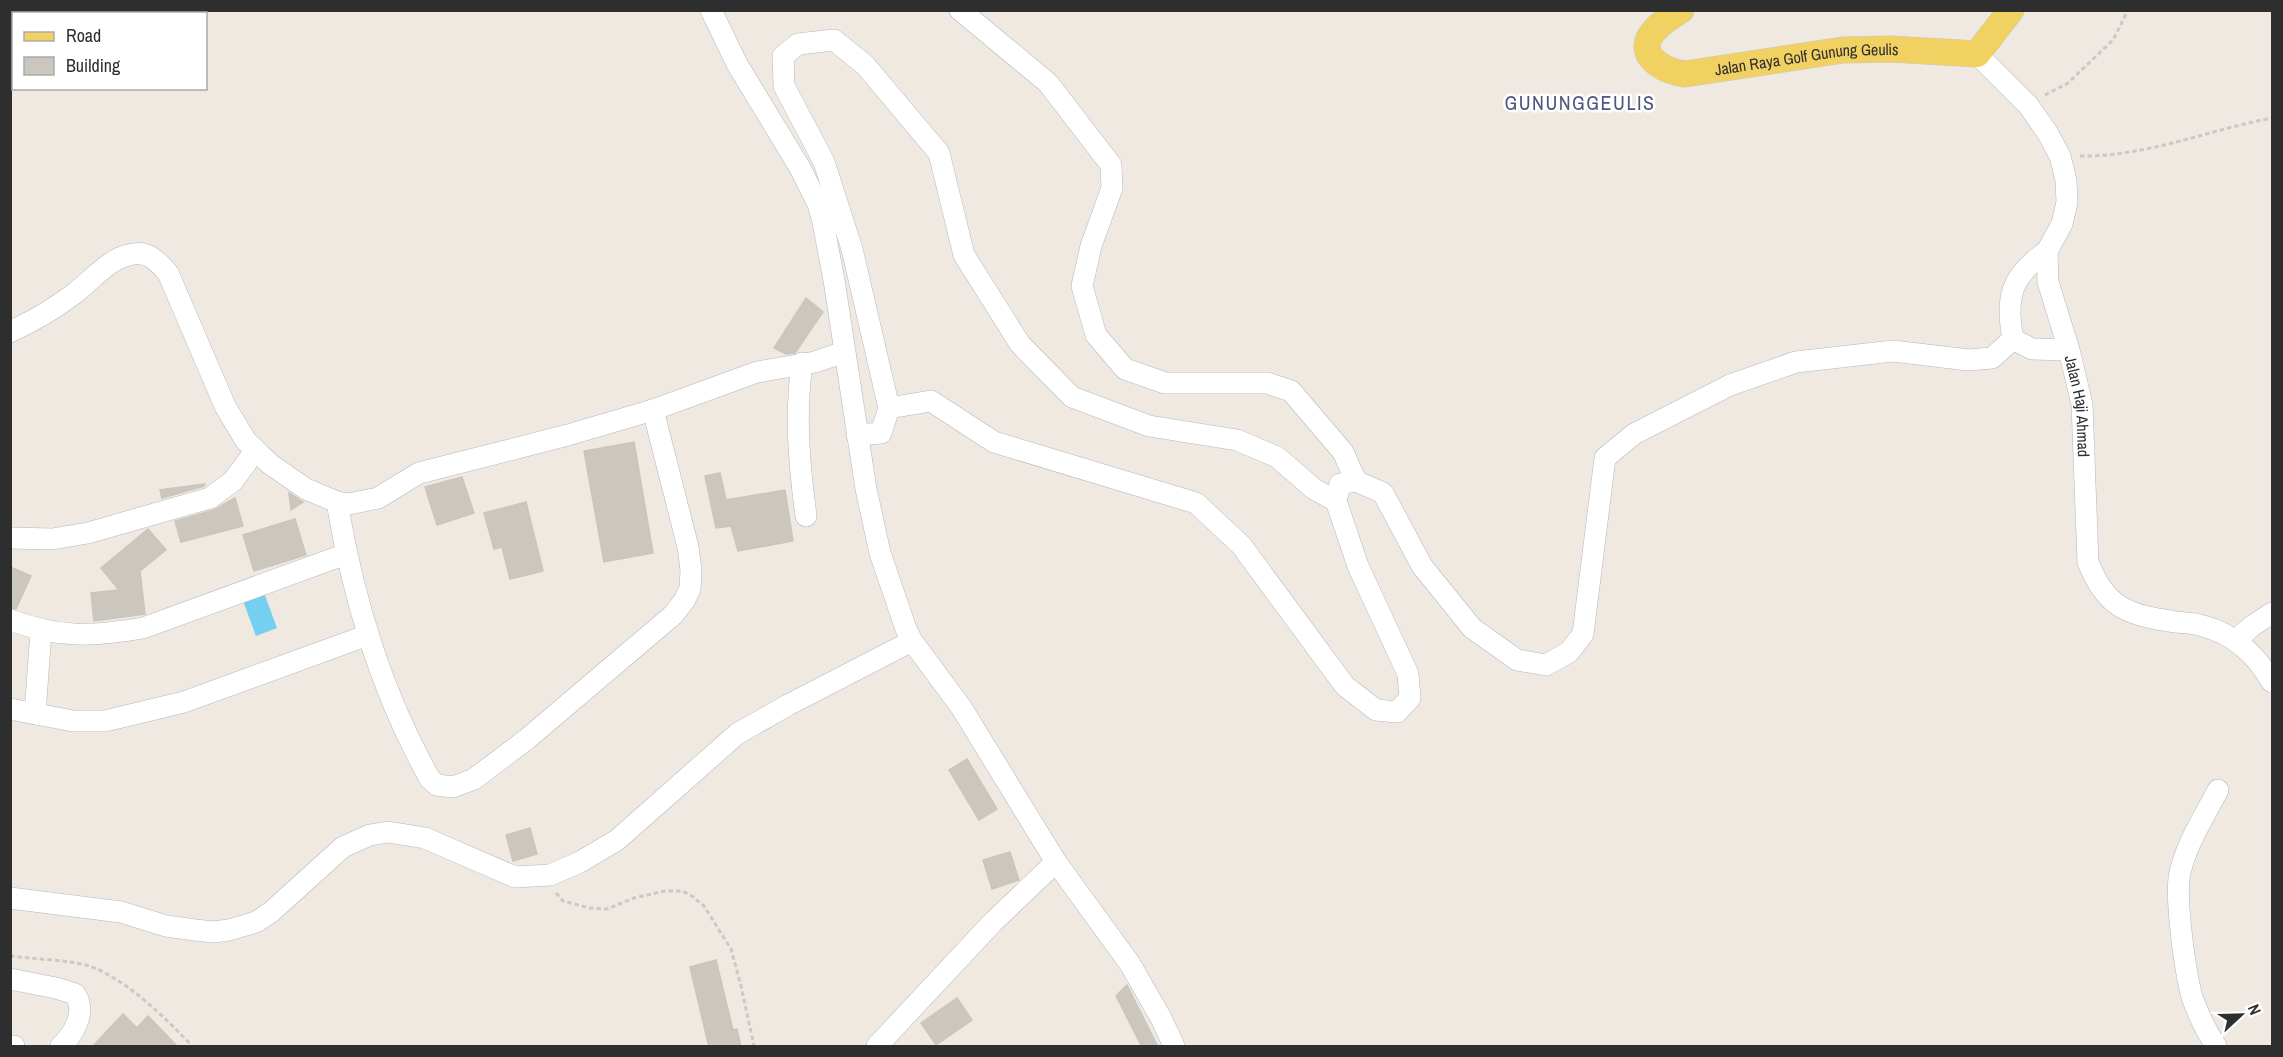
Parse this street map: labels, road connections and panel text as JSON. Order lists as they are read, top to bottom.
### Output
{
  "streets": {
    "main road": ["Jalan Raya Golf Gunung Geulis"],
    "street": ["Jalan Haji Ahmad"]
  },
  "districts": ["GUNUNGGEULIS"],
  "legend": ["Road", "Building"],
  "north": "right"
}
